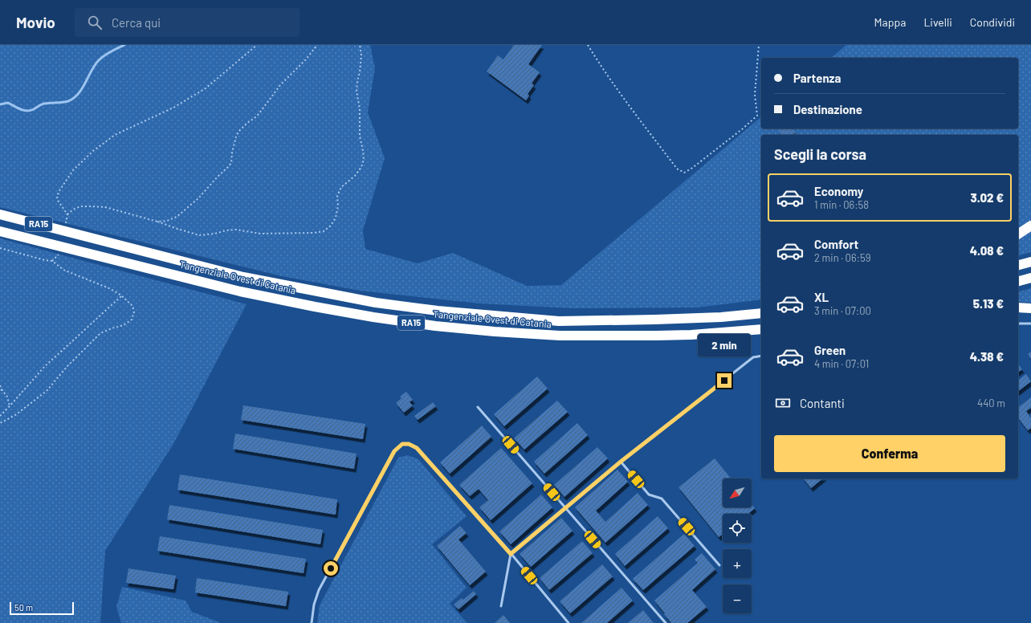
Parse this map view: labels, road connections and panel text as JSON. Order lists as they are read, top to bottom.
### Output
{
  "streets": {
    "highway": ["RA15", "Tangenziale Ovest di Catania"]
  },
  "scale_bar": "50 m",
  "north": "bottom left",
  "page": {
    "header": "Movio",
    "search": "Cerca qui",
    "nav": ["Mappa", "Livelli", "Condividi"],
    "banner": ["Partenza", "Destinazione"],
    "heading": "Scegli la corsa",
    "list": [
      {
        "name": "Economy",
        "note": "1 min · 06:58",
        "value": "3.02 €"
      },
      {
        "name": "Comfort",
        "note": "2 min · 06:59",
        "value": "4.08 €"
      },
      {
        "name": "XL",
        "note": "3 min · 07:00",
        "value": "5.13 €"
      },
      {
        "name": "Green",
        "note": "4 min · 07:01",
        "value": "4.38 €"
      }
    ],
    "bubble": "2 min",
    "pay": ["Contanti", "440 m"],
    "buttons": "Conferma",
    "map_buttons": ["+", "−"],
    "scale": "50 m"
  }
}
